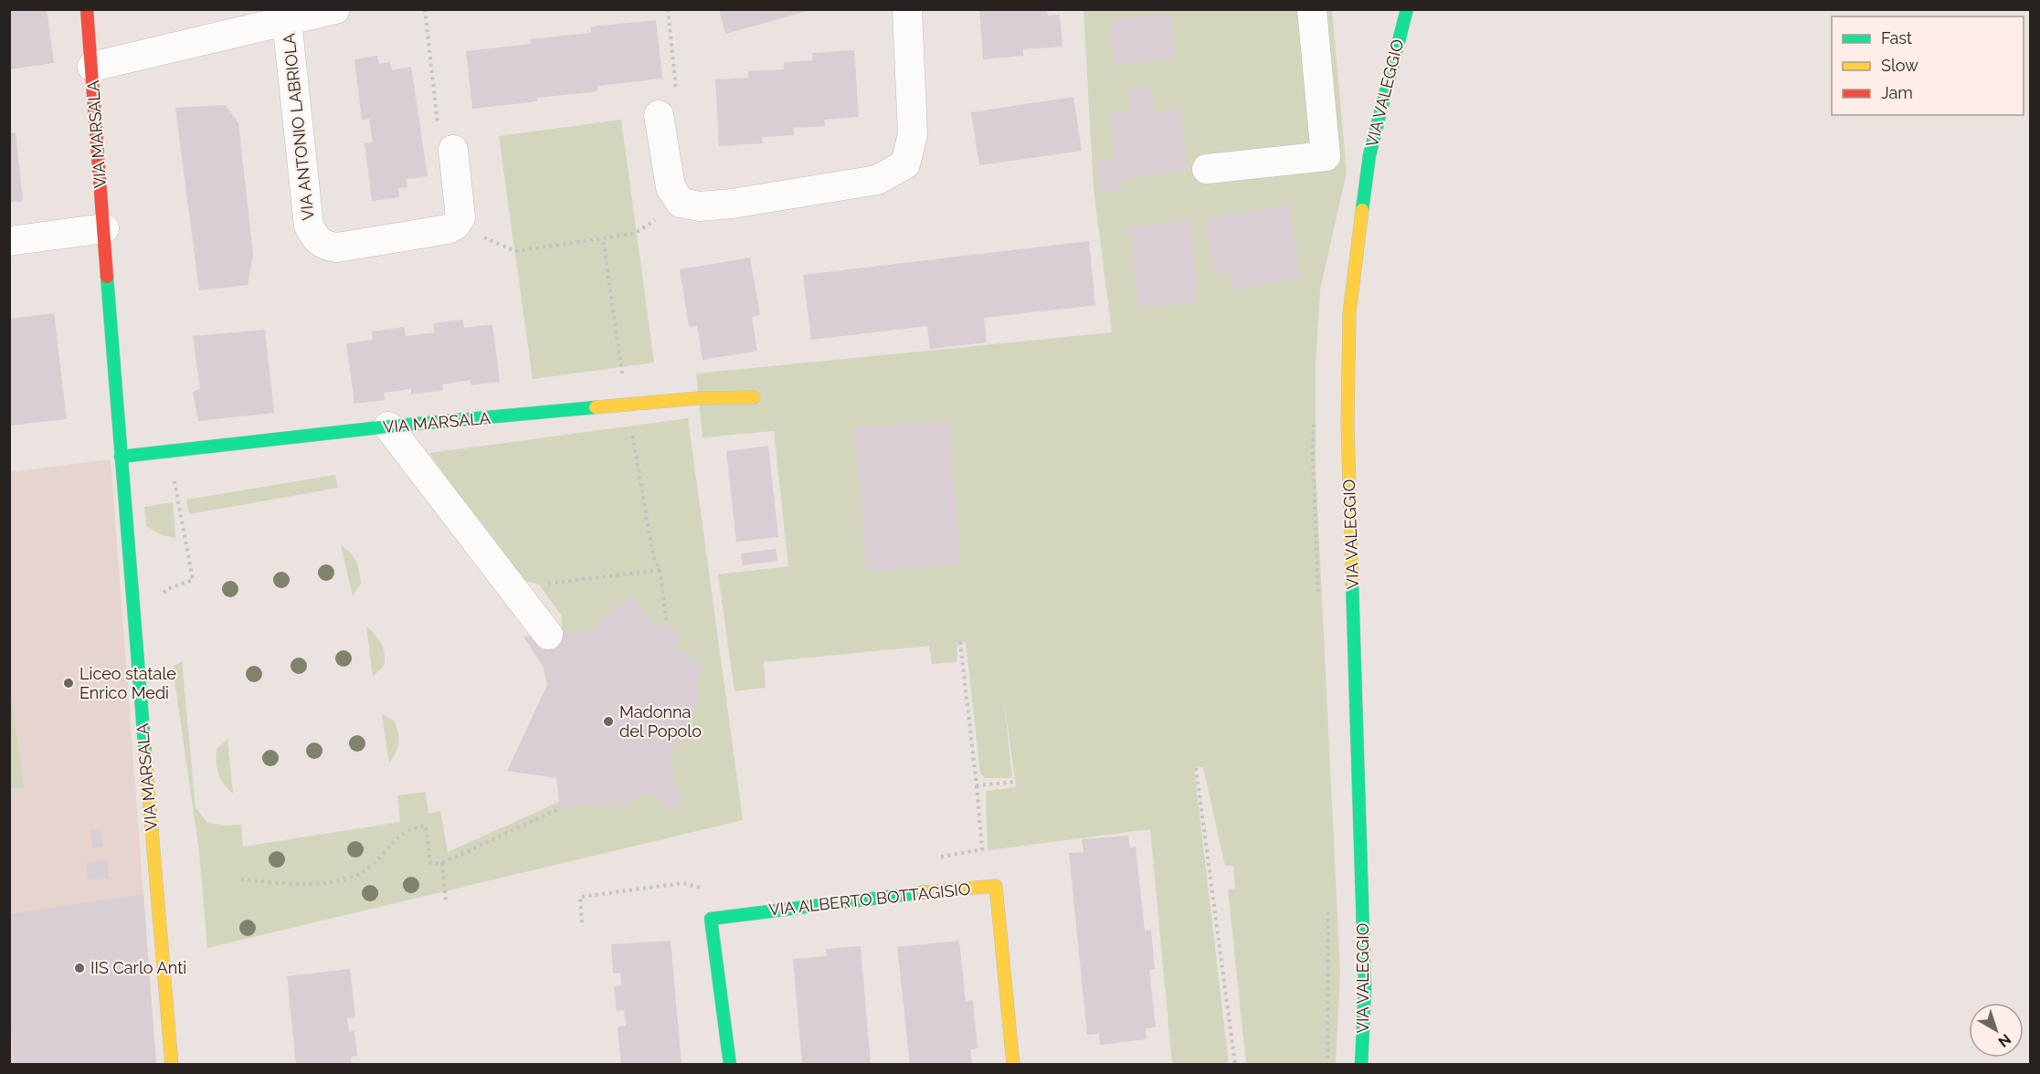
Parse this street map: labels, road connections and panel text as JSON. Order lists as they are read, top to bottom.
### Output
{
  "streets": {
    "street": [
      "VIA VALEGGIO",
      "VIA ANTONIO LABRIOLA",
      "VIA MARSALA",
      "VIA ALBERTO BOTTAGISIO"
    ]
  },
  "crossings": [
    ["VIA ANTONIO LABRIOLA", "VIA MARSALA"]
  ],
  "places": ["Liceo statale Enrico Medi", "Madonna del Popolo", "IIS Carlo Anti"],
  "legend": ["Fast", "Slow", "Jam"],
  "north": "bottom right"
}
